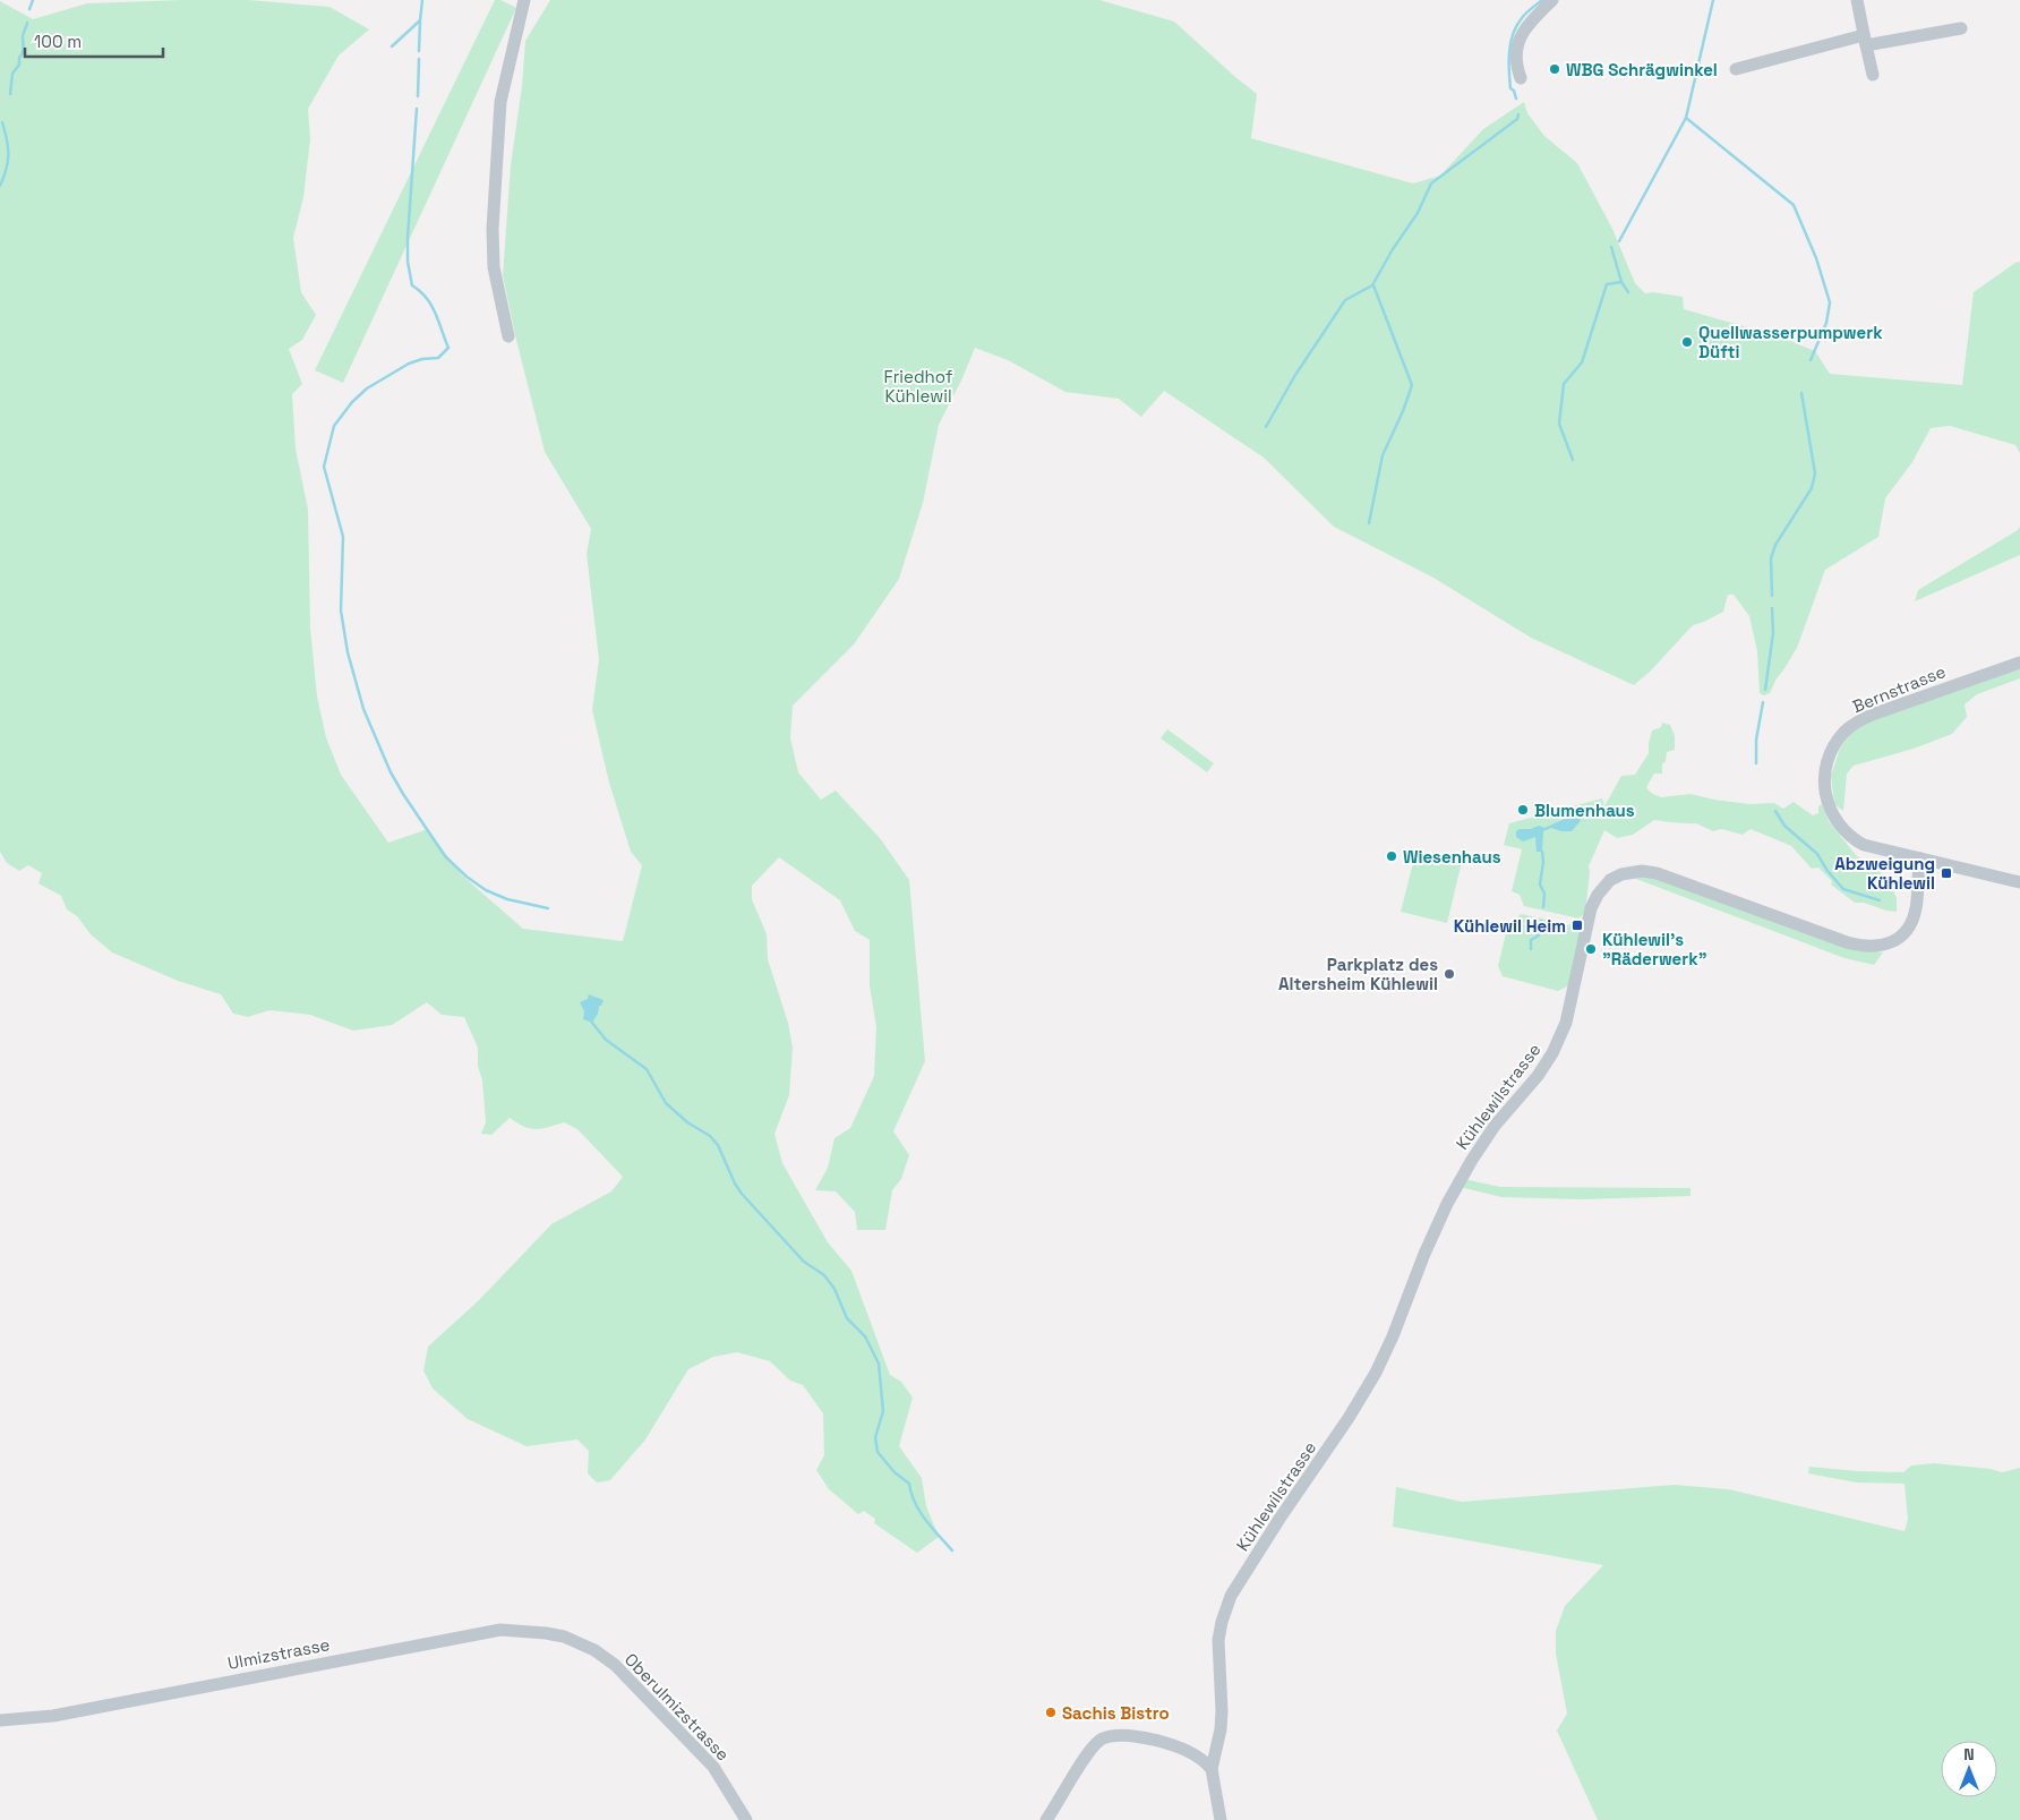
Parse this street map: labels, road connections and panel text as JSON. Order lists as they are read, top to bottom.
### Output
{
  "streets": {
    "street": [
      "Bernstrasse",
      "Kühlewilstrasse",
      "Ulmizstrasse",
      "Oberulmizstrasse"
    ]
  },
  "crossings": [
    ["Bernstrasse", "Kühlewilstrasse"],
    ["Ulmizstrasse", "Oberulmizstrasse"]
  ],
  "parks": ["Friedhof Kühlewil"],
  "places": {
    "other": [
      "WBG Schrägwinkel",
      "Quellwasserpumpwerk Düfti",
      "Blumenhaus",
      "Wiesenhaus",
      "Kühlewil's \"Räderwerk\"",
      "Parkplatz des Altersheim Kühlewil",
      "Sachis Bistro"
    ],
    "transit": ["Abzweigung Kühlewil", "Kühlewil Heim"]
  },
  "scale_bar": "100 m",
  "north": "top"
}
